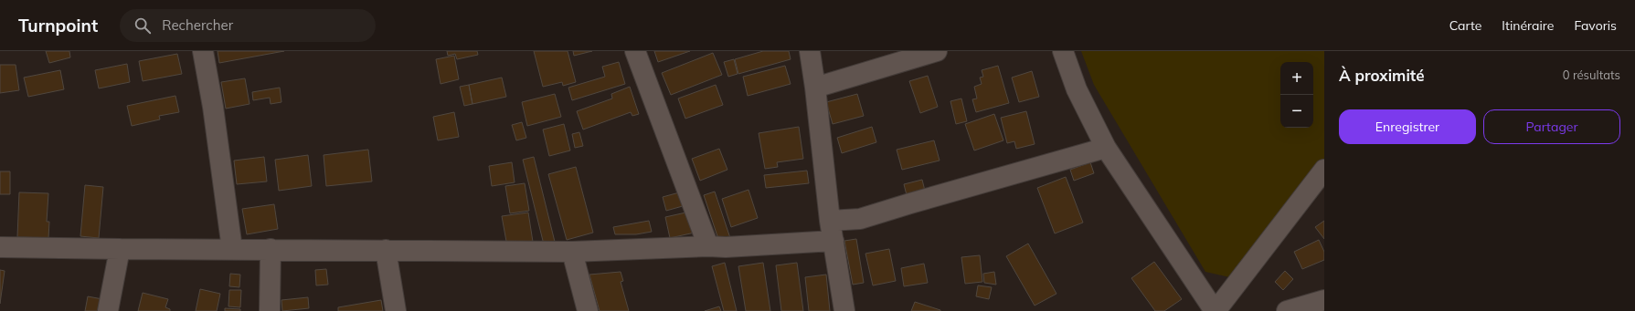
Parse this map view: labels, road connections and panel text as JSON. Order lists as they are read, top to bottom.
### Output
{
  "page": {
    "header": "Turnpoint",
    "search": "Rechercher",
    "nav": ["Carte", "Itinéraire", "Favoris"],
    "heading": ["À proximité", "0 résultats"],
    "map_buttons": ["+", "−"],
    "buttons": ["Enregistrer", "Partager"]
  }
}
